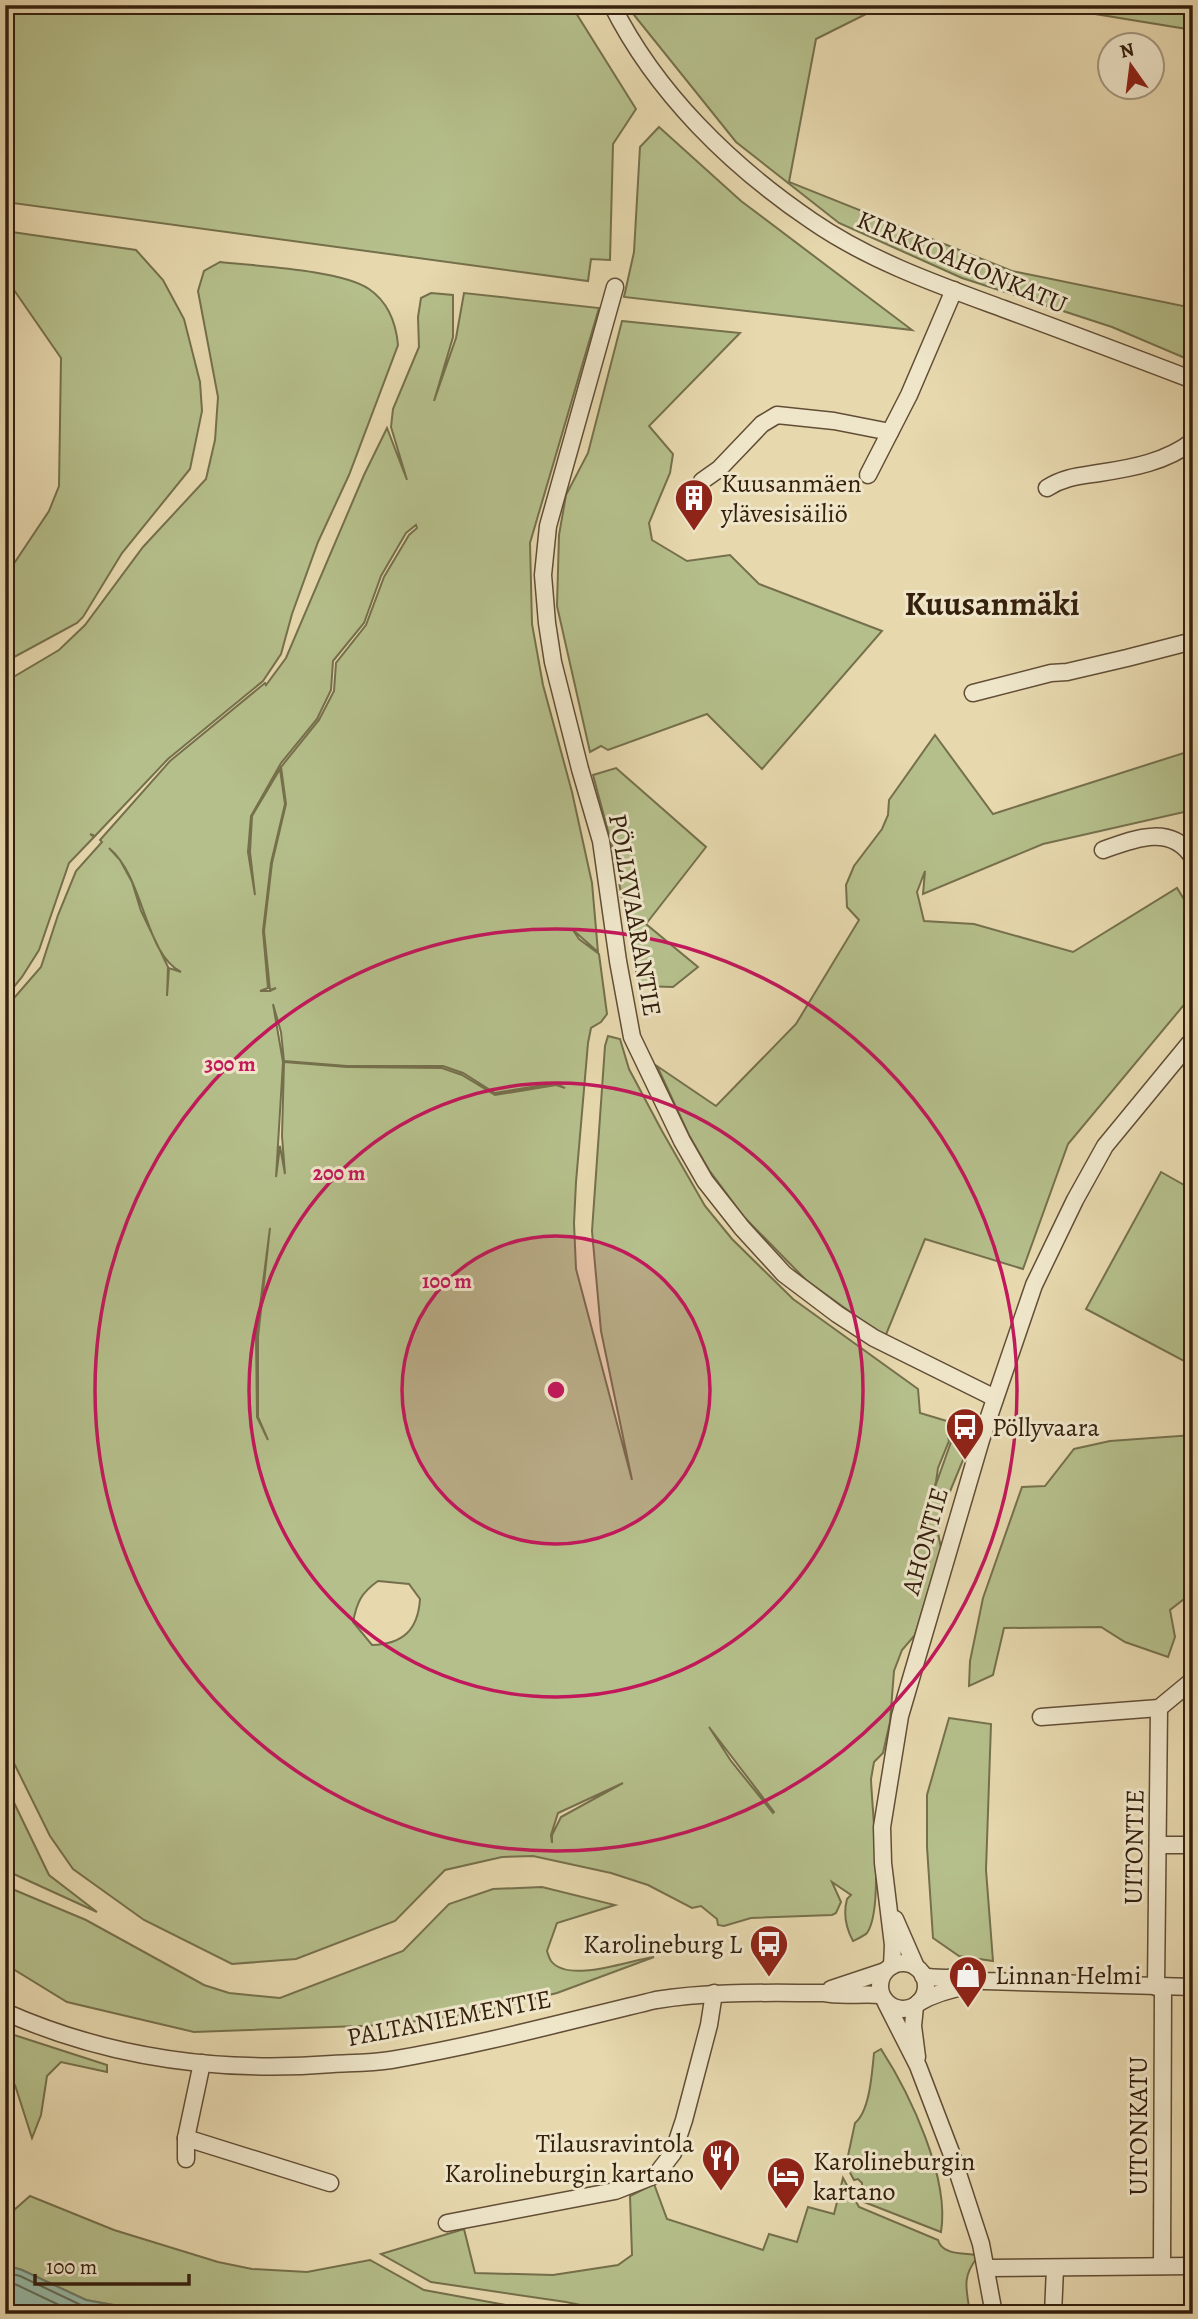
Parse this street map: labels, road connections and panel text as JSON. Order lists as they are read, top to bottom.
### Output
{
  "streets": {
    "street": [
      "KIRKKOAHONKATU",
      "PÖLLYVAARANTIE",
      "AHONTIE",
      "UITONTIE",
      "PALTANIEMENTIE",
      "UITONKATU"
    ]
  },
  "crossings": [
    ["PÖLLYVAARANTIE", "AHONTIE"],
    ["AHONTIE", "PALTANIEMENTIE"],
    ["UITONTIE", "UITONKATU"]
  ],
  "districts": ["Kuusanmäki"],
  "places": {
    "building": ["Kuusanmäen ylävesisäiliö"],
    "bus stop": ["Pöllyvaara", "Karolineburg L"],
    "shop": ["Linnan Helmi"],
    "restaurant": ["Tilausravintola Karolineburgin kartano"],
    "hotel": ["Karolineburgin kartano"]
  },
  "scale_bar": "100 m",
  "north": "top",
  "rings": ["300 m", "200 m", "100 m"]
}
